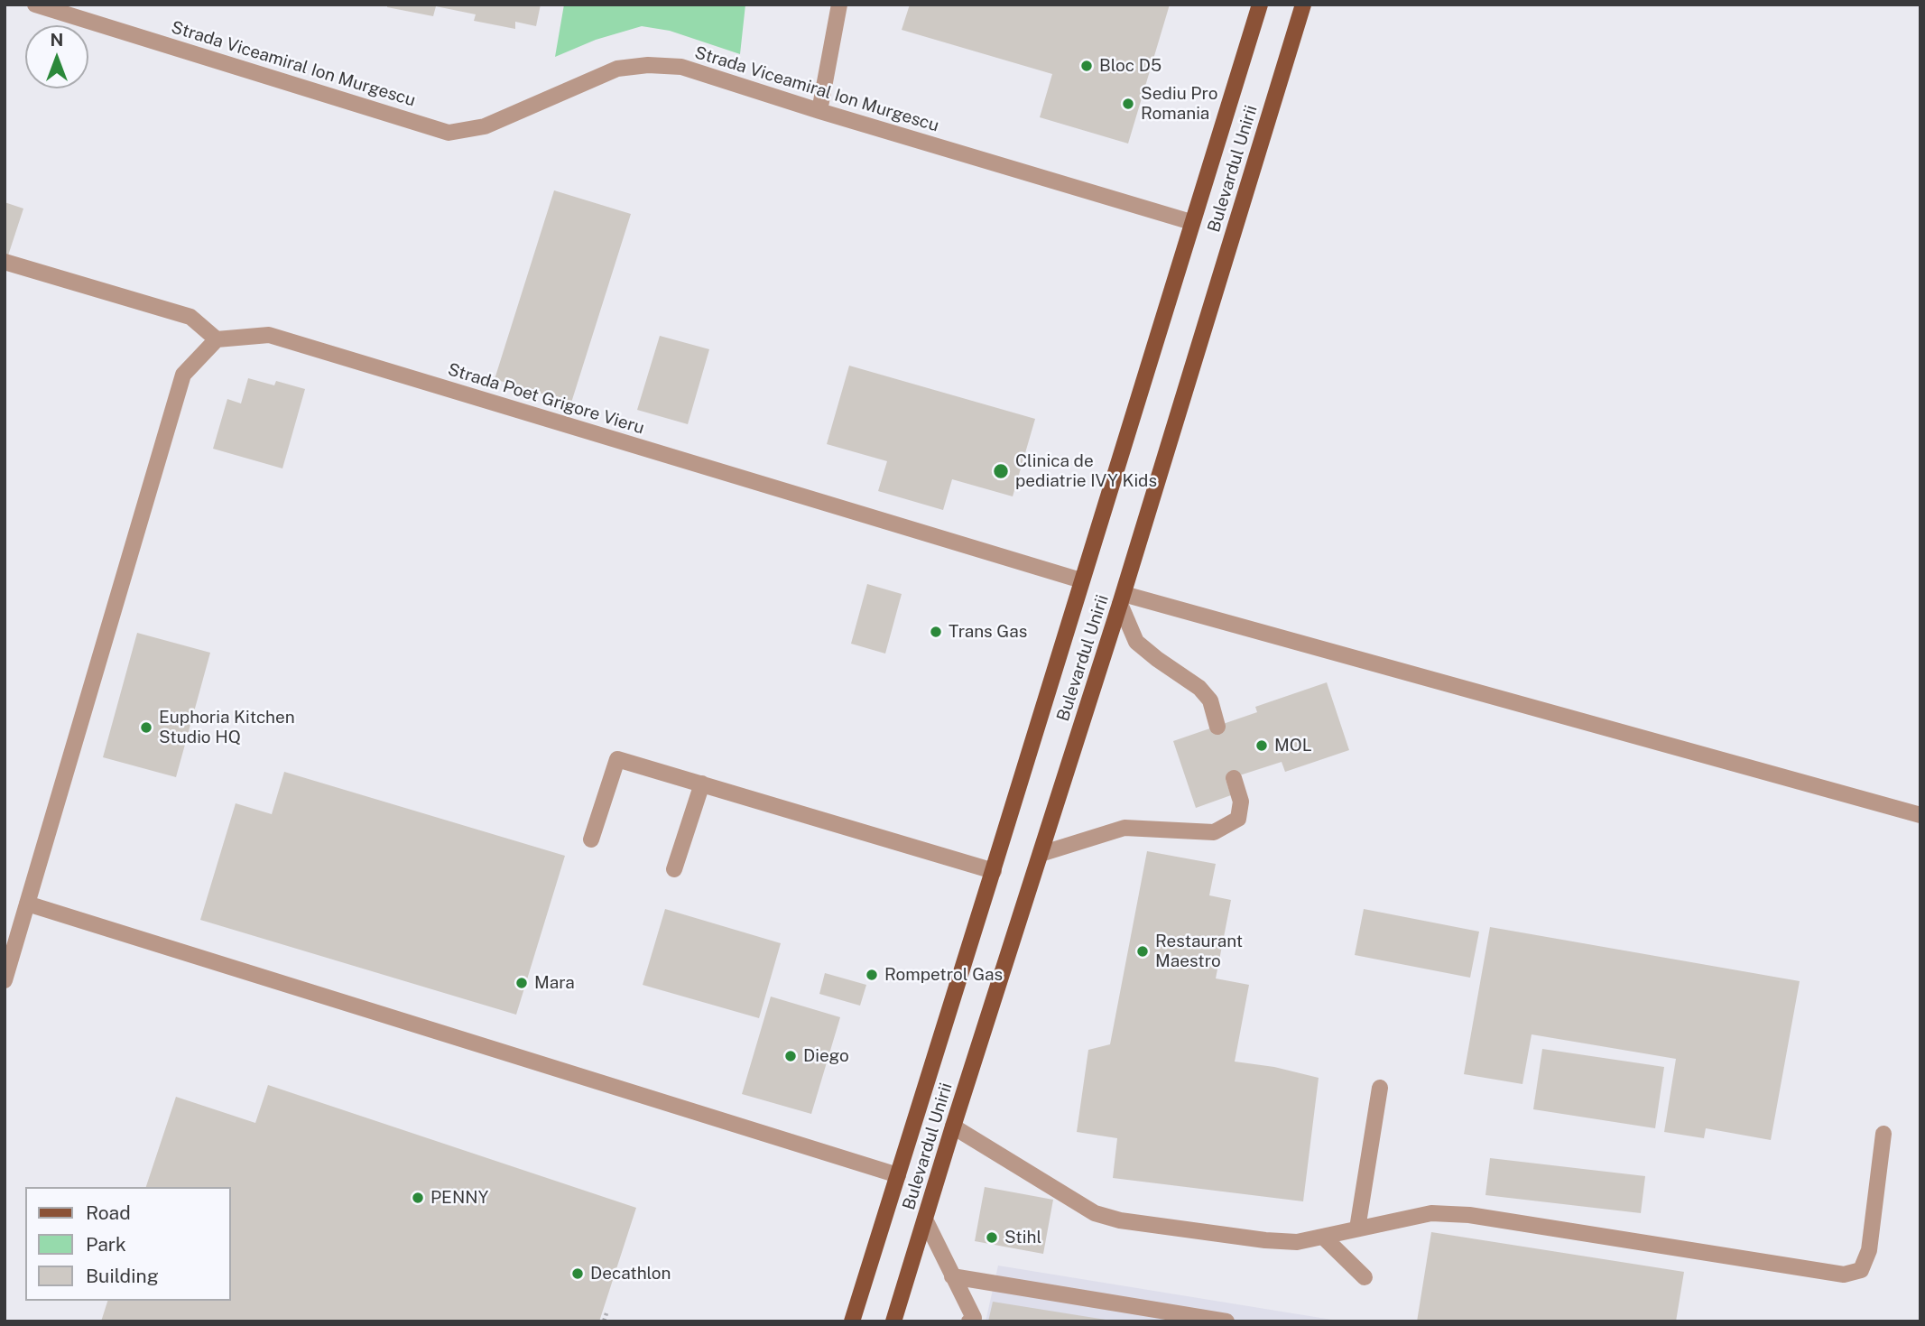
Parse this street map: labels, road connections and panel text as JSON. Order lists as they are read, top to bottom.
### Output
{
  "streets": {
    "main road": ["Bulevardul Unirii"],
    "street": ["Strada Viceamiral Ion Murgescu", "Strada Poet Grigore Vieru"]
  },
  "crossings": [
    ["Strada Viceamiral Ion Murgescu", "Bulevardul Unirii"],
    ["Bulevardul Unirii", "Strada Poet Grigore Vieru"]
  ],
  "places": [
    "Bloc D5",
    "Sediu Pro Romania",
    "Clinica de pediatrie IVY Kids",
    "Trans Gas",
    "Euphoria Kitchen Studio HQ",
    "MOL",
    "Restaurant Maestro",
    "Rompetrol Gas",
    "Mara",
    "Diego",
    "PENNY",
    "Stihl",
    "Decathlon"
  ],
  "legend": ["Road", "Park", "Building"],
  "north": "top"
}
